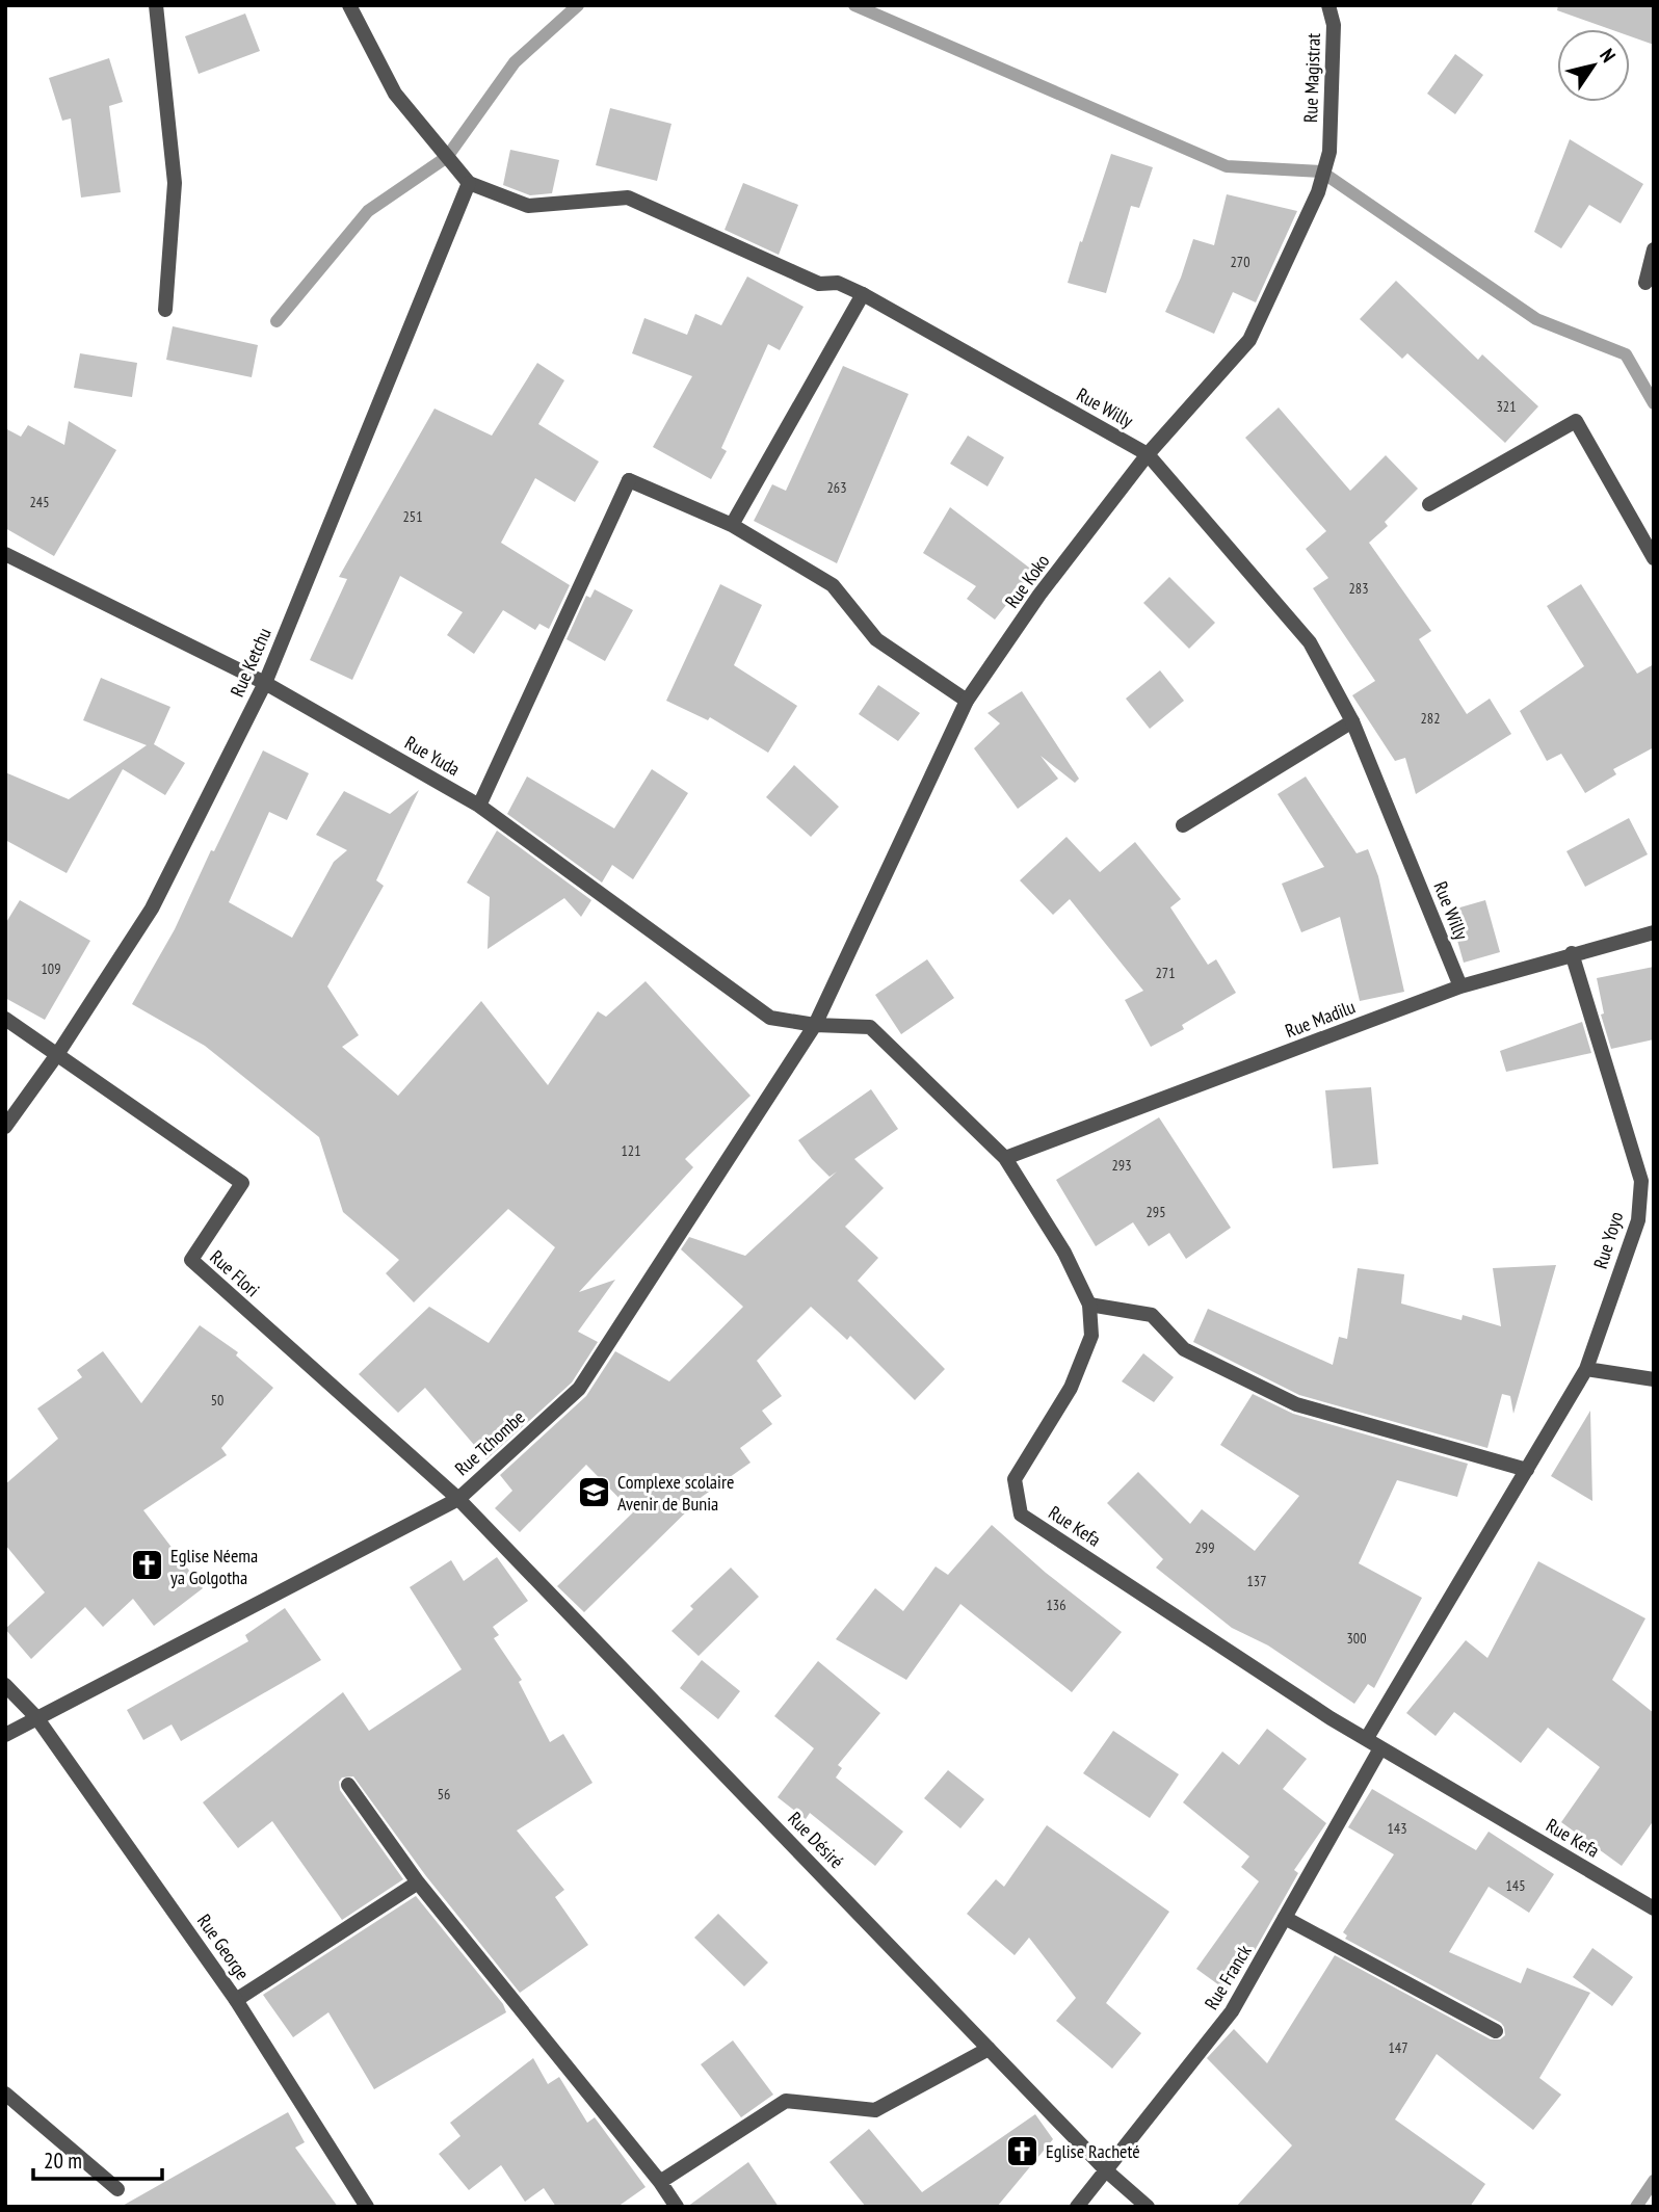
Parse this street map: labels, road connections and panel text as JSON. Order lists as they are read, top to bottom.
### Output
{
  "streets": {
    "street": [
      "Rue Magistrat",
      "Rue Willy",
      "Rue Koko",
      "Rue Ketchu",
      "Rue Yuda",
      "Rue Madilu",
      "Rue Yoyo",
      "Rue Flori",
      "Rue Tchombe",
      "Rue Kefa",
      "Rue Désiré",
      "Rue George",
      "Rue Franck"
    ]
  },
  "crossings": [
    ["Rue Magistrat", "Rue Koko"],
    ["Rue Willy", "Rue Koko"],
    ["Rue Willy", "Rue Ketchu"],
    ["Rue Willy", "Rue Madilu"],
    ["Rue Koko", "Rue Yuda"],
    ["Rue Koko", "Rue Tchombe"],
    ["Rue Koko", "Rue Kefa"],
    ["Rue Ketchu", "Rue Yuda"],
    ["Rue Ketchu", "Rue Flori"],
    ["Rue Yuda", "Rue Tchombe"],
    ["Rue Yuda", "Rue Kefa"],
    ["Rue Madilu", "Rue Yoyo"],
    ["Rue Madilu", "Rue Kefa"],
    ["Rue Yoyo", "Rue Kefa"],
    ["Rue Flori", "Rue Tchombe"],
    ["Rue Flori", "Rue Désiré"],
    ["Rue Tchombe", "Rue Kefa"],
    ["Rue Tchombe", "Rue Désiré"],
    ["Rue Tchombe", "Rue George"],
    ["Rue Kefa", "Rue Franck"],
    ["Rue Désiré", "Rue Franck"]
  ],
  "places": {
    "school or university": ["Complexe scolaire Avenir de Bunia"],
    "church": ["Eglise Néema ya Golgotha", "Eglise Racheté"]
  },
  "house_numbers": [
    "270",
    "321",
    "263",
    "245",
    "251",
    "283",
    "282",
    "109",
    "271",
    "121",
    "293",
    "295",
    "50",
    "299",
    "137",
    "136",
    "300",
    "56",
    "143",
    "145",
    "147"
  ],
  "scale_bar": "20 m",
  "north": "top right"
}
